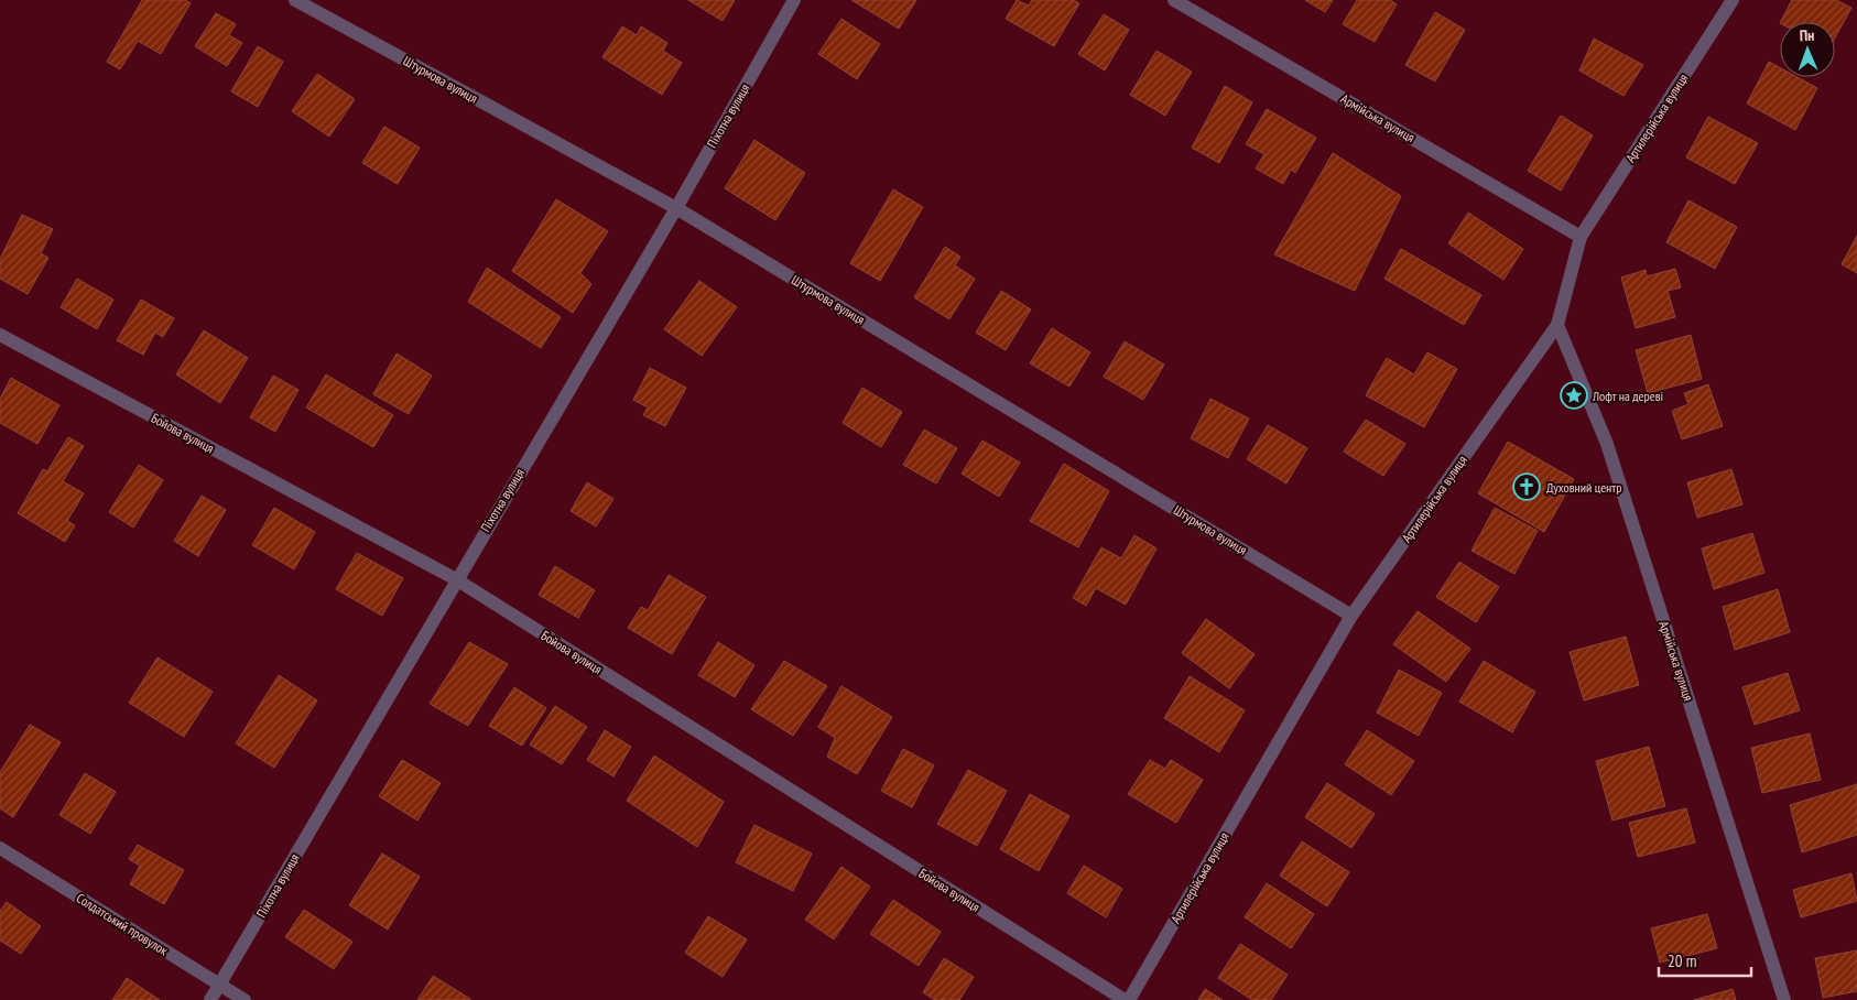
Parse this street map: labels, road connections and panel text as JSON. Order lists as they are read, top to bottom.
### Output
{
  "streets": {
    "street": [
      "Штурмова вулиця",
      "Піхотна вулиця",
      "Армійська вулиця",
      "Артилерійська вулиця",
      "Бойова вулиця",
      "Солдатський провулок"
    ]
  },
  "crossings": [
    ["Штурмова вулиця", "Піхотна вулиця"],
    ["Штурмова вулиця", "Артилерійська вулиця"],
    ["Піхотна вулиця", "Бойова вулиця"],
    ["Піхотна вулиця", "Солдатський провулок"],
    ["Армійська вулиця", "Артилерійська вулиця"]
  ],
  "places": {
    "place": ["Лофт на дереві"],
    "church": ["Духовний центр"]
  },
  "scale_bar": "20 m",
  "north": "top"
}
